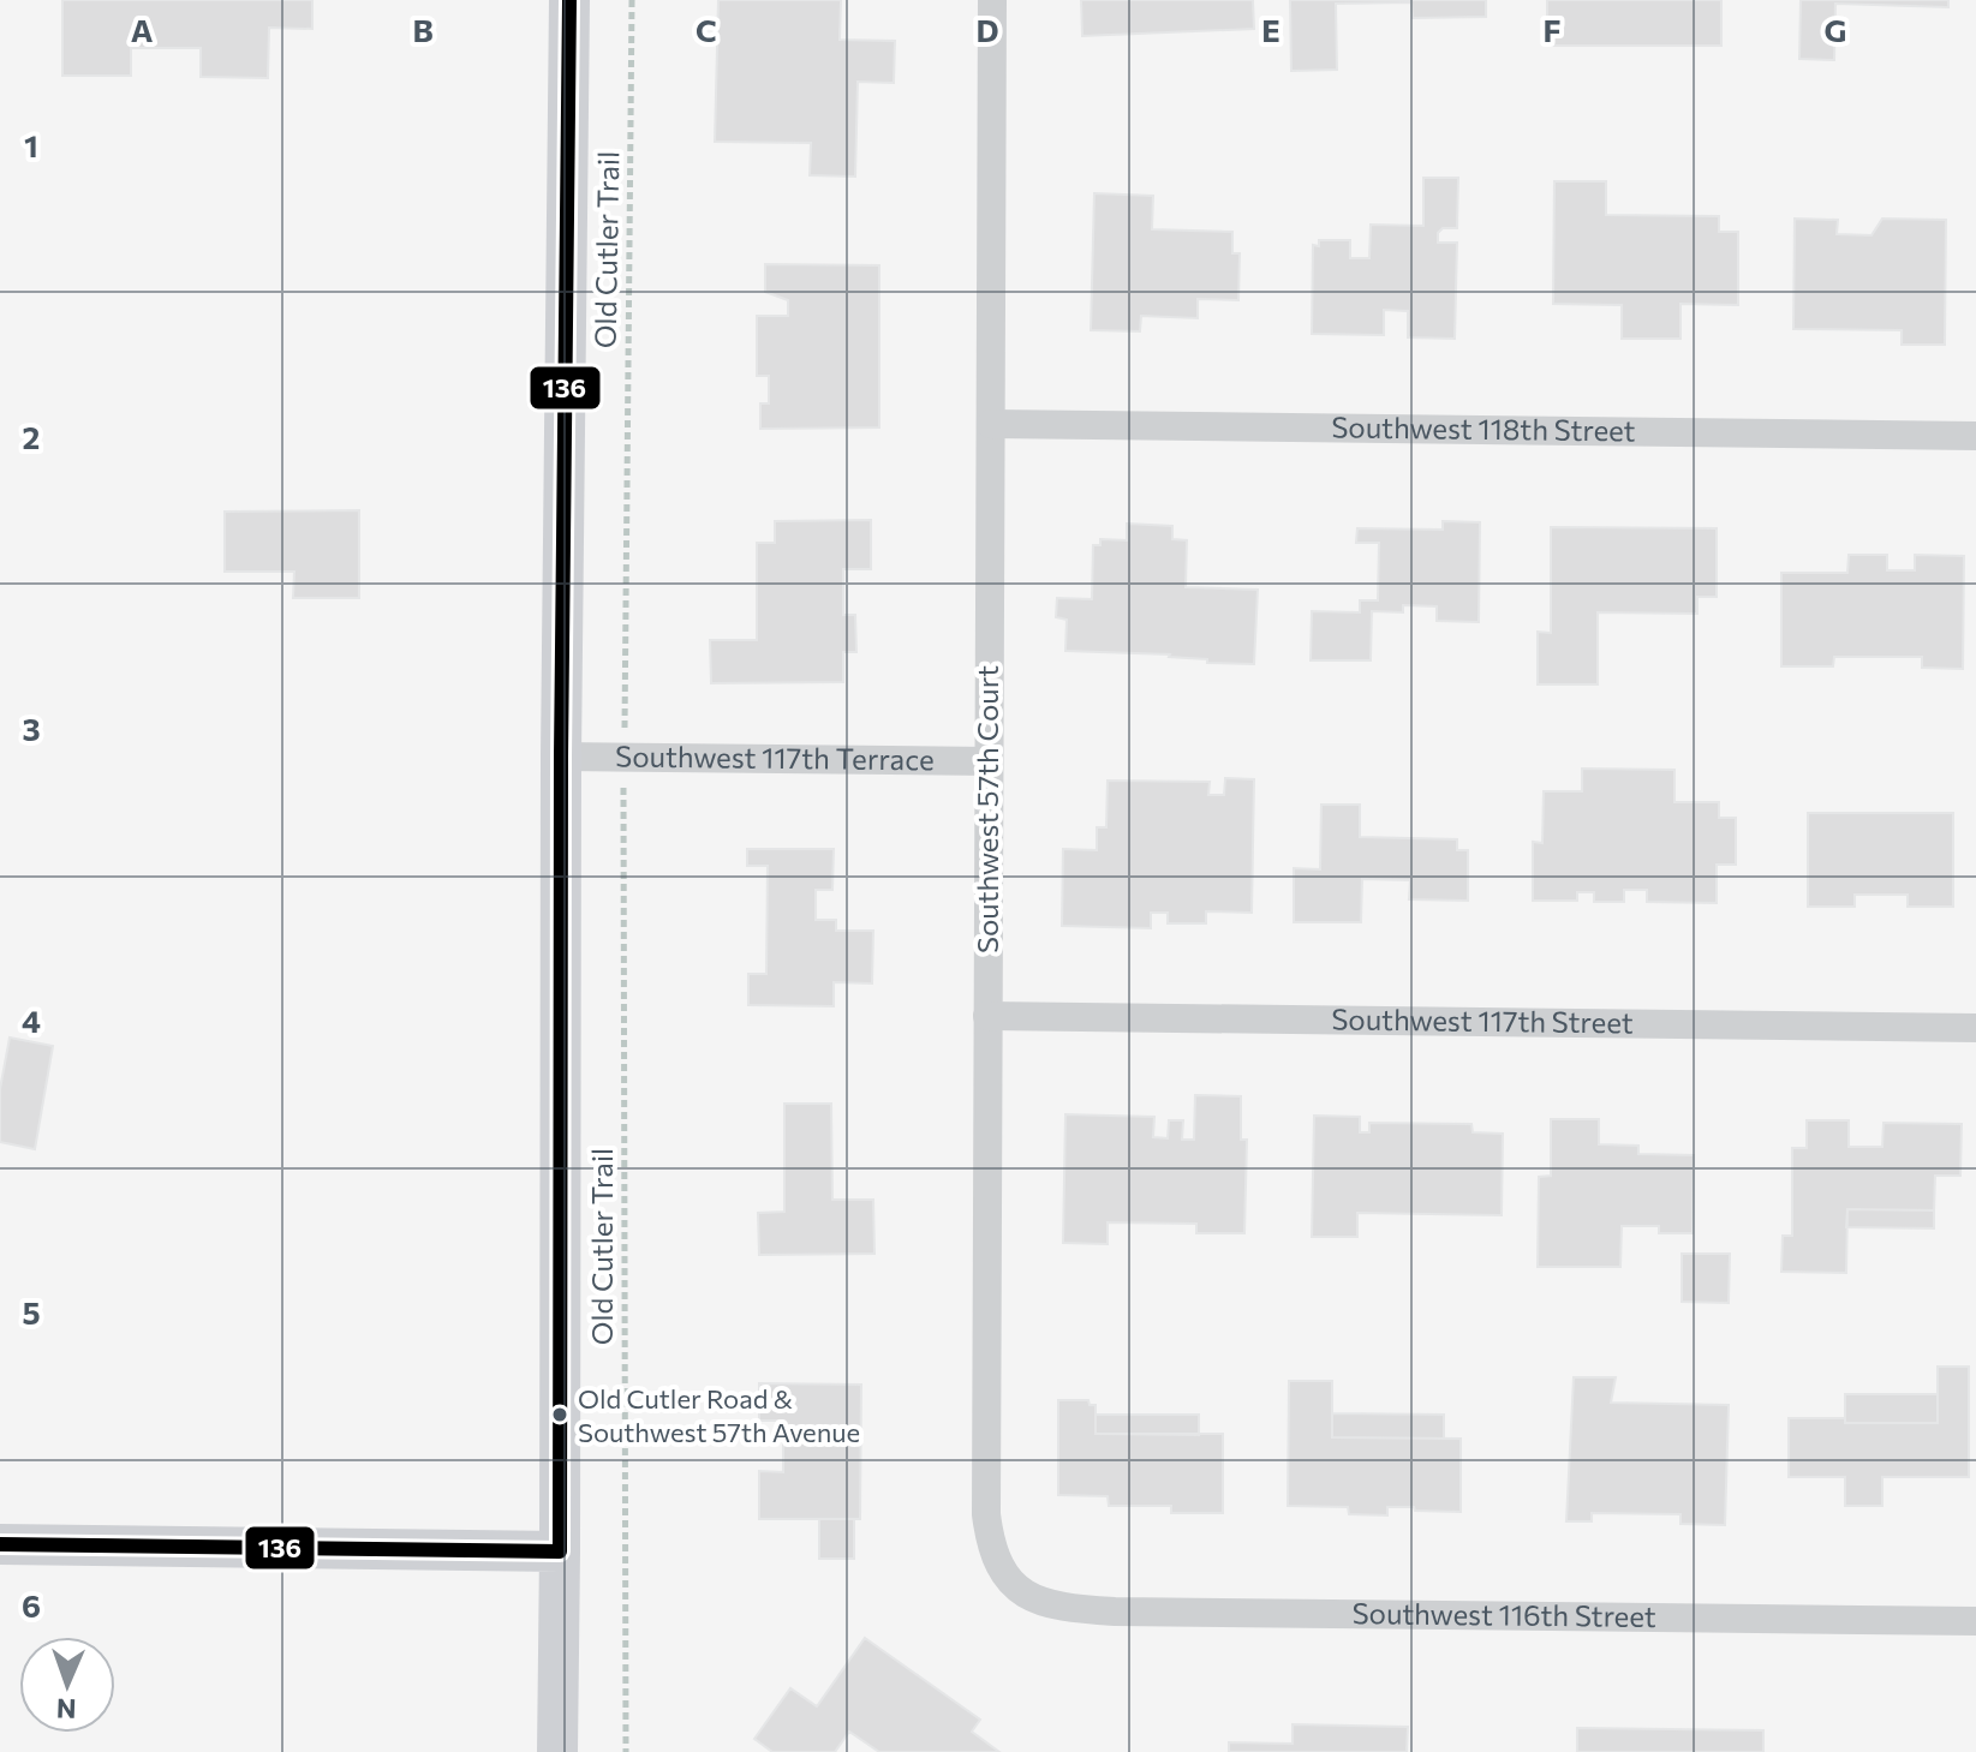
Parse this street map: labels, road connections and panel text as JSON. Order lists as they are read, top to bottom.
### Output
{
  "streets": {
    "street": [
      "Southwest 118th Street",
      "Southwest 117th Terrace",
      "Southwest 57th Court",
      "Southwest 117th Street",
      "Southwest 116th Street"
    ],
    "path": ["Old Cutler Trail"]
  },
  "crossings": [
    ["Southwest 118th Street", "Southwest 57th Court"],
    ["Southwest 117th Terrace", "Southwest 57th Court"],
    ["Southwest 57th Court", "Southwest 117th Street"],
    ["Southwest 57th Court", "Southwest 116th Street"]
  ],
  "places": ["Old Cutler Road & Southwest 57th Avenue"],
  "lines": ["transit line 136"],
  "north": "bottom",
  "grid": {
    "columns": [
      "A",
      "B",
      "C",
      "D",
      "E",
      "F",
      "G"
    ],
    "rows": [
      "1",
      "2",
      "3",
      "4",
      "5",
      "6"
    ]
  }
}
